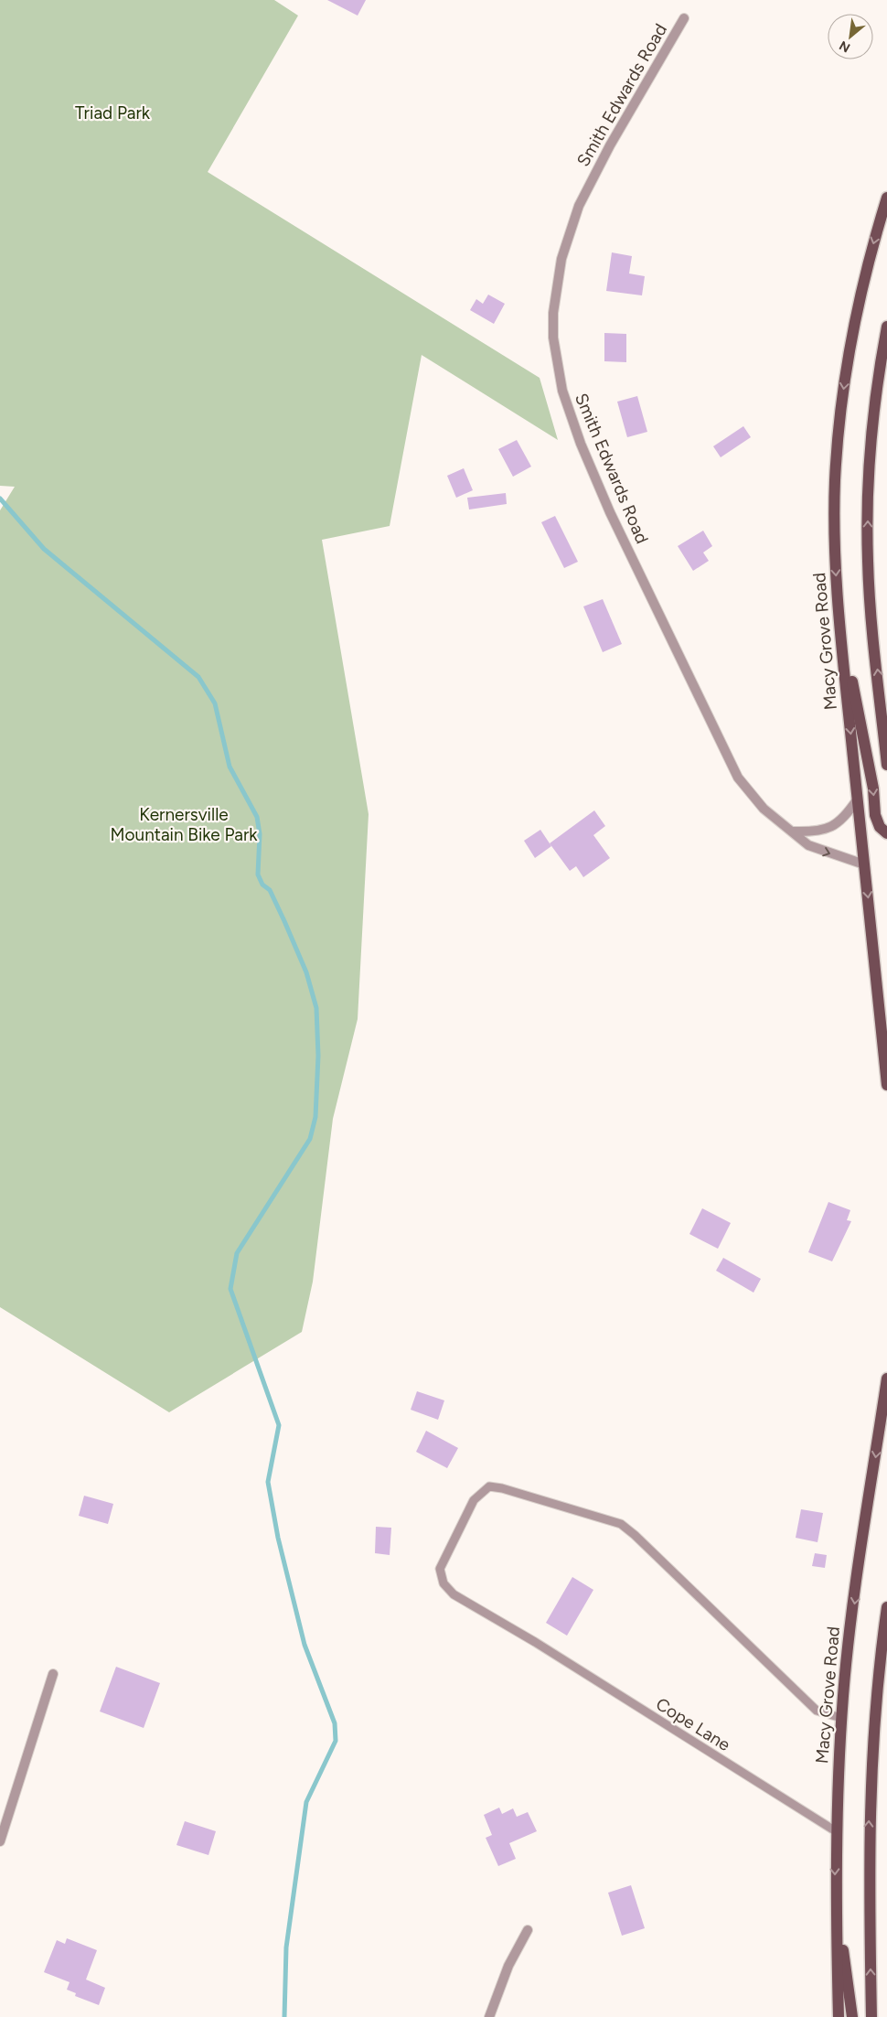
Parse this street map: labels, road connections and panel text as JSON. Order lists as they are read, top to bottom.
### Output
{
  "streets": {
    "main road": ["Macy Grove Road"],
    "street": ["Smith Edwards Road"],
    "lane": ["Cope Lane"]
  },
  "crossings": [
    ["Smith Edwards Road", "Macy Grove Road"],
    ["Macy Grove Road", "Cope Lane"]
  ],
  "parks": ["Triad Park", "Kernersville Mountain Bike Park"],
  "north": "bottom left"
}
